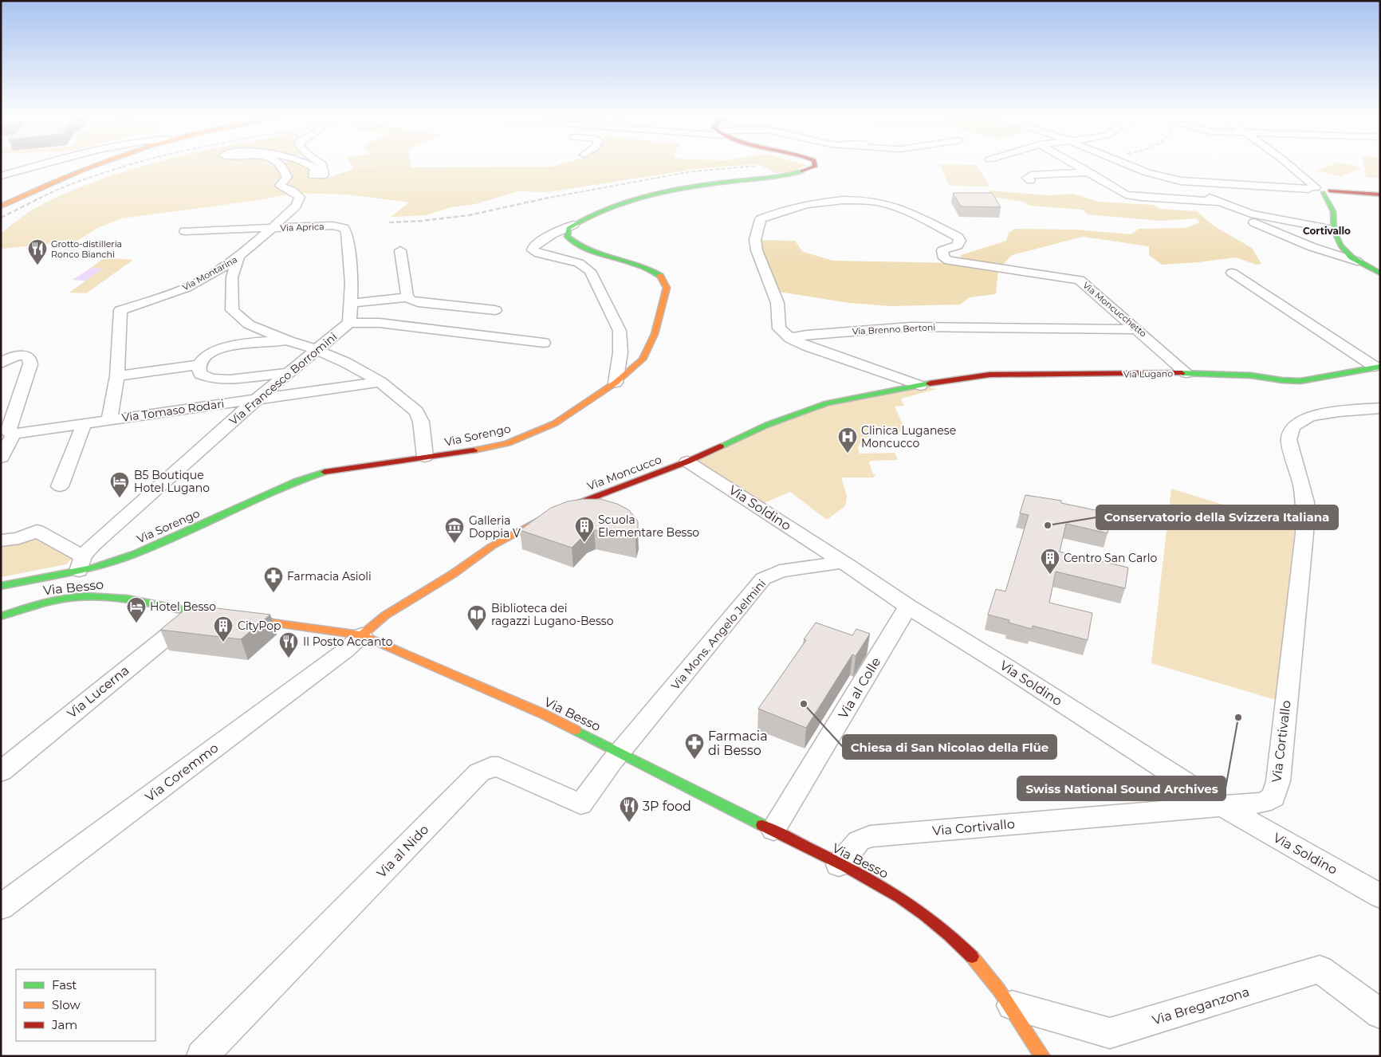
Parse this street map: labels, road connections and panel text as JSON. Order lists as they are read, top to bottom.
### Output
{
  "streets": {
    "main road": [
      "Via Lugano",
      "Via Sorengo",
      "Via Moncucco",
      "Via Besso"
    ],
    "street": [
      "Via Aprica",
      "Via Montarina",
      "Via Moncucchetto",
      "Via Brenno Bertoni",
      "Via Francesco Borromini",
      "Via Tomaso Rodari",
      "Via Soldino",
      "Via Mons. Angelo Jelmini",
      "Via al Colle",
      "Via Lucerna",
      "Via Cortivallo",
      "Via Coremmo",
      "Via al Nido",
      "Via Breganzona"
    ]
  },
  "crossings": [
    ["Via Aprica", "Via Montarina"],
    ["Via Aprica", "Via Francesco Borromini"],
    ["Via Montarina", "Via Francesco Borromini"],
    ["Via Moncucchetto", "Via Brenno Bertoni"],
    ["Via Moncucchetto", "Via Lugano"],
    ["Via Lugano", "Via Moncucco"],
    ["Via Francesco Borromini", "Via Tomaso Rodari"],
    ["Via Francesco Borromini", "Via Sorengo"],
    ["Via Moncucco", "Via Soldino"],
    ["Via Moncucco", "Via Besso"],
    ["Via Moncucco", "Via Coremmo"],
    ["Via Soldino", "Via Mons. Angelo Jelmini"],
    ["Via Soldino", "Via al Colle"],
    ["Via Soldino", "Via Cortivallo"],
    ["Via Besso", "Via Mons. Angelo Jelmini"],
    ["Via Besso", "Via al Colle"],
    ["Via Besso", "Via Lucerna"],
    ["Via Besso", "Via Cortivallo"],
    ["Via Besso", "Via Coremmo"],
    ["Via Besso", "Via al Nido"],
    ["Via Besso", "Via Breganzona"],
    ["Via Mons. Angelo Jelmini", "Via al Nido"]
  ],
  "districts": ["Cortivallo"],
  "places": {
    "restaurant": ["Grotto-distilleria Ronco Bianchi", "Il Posto Accanto", "3P food"],
    "hospital": ["Clinica Luganese Moncucco"],
    "hotel": ["B5 Boutique Hotel Lugano", "Hotel Besso"],
    "other": ["Conservatorio della Svizzera Italiana", "Chiesa di San Nicolao della Flüe", "Swiss National Sound Archives"],
    "building": ["Scuola Elementare Besso", "Centro San Carlo", "CityPop"],
    "museum": ["Galleria Doppia V"],
    "pharmacy": ["Farmacia Asioli", "Farmacia di Besso"],
    "library": ["Biblioteca dei ragazzi Lugano-Besso"]
  },
  "legend": ["Fast", "Slow", "Jam"]
}
